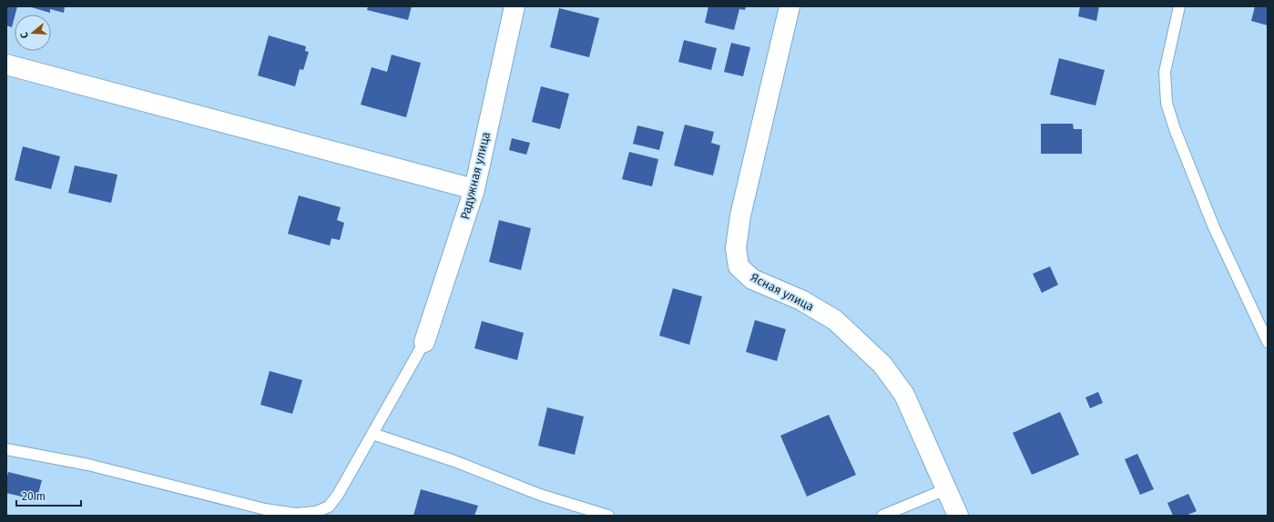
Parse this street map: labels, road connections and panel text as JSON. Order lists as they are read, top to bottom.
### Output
{
  "streets": {
    "street": ["Радужная улица", "Ясная улица"]
  },
  "scale_bar": "20 m",
  "north": "left"
}
